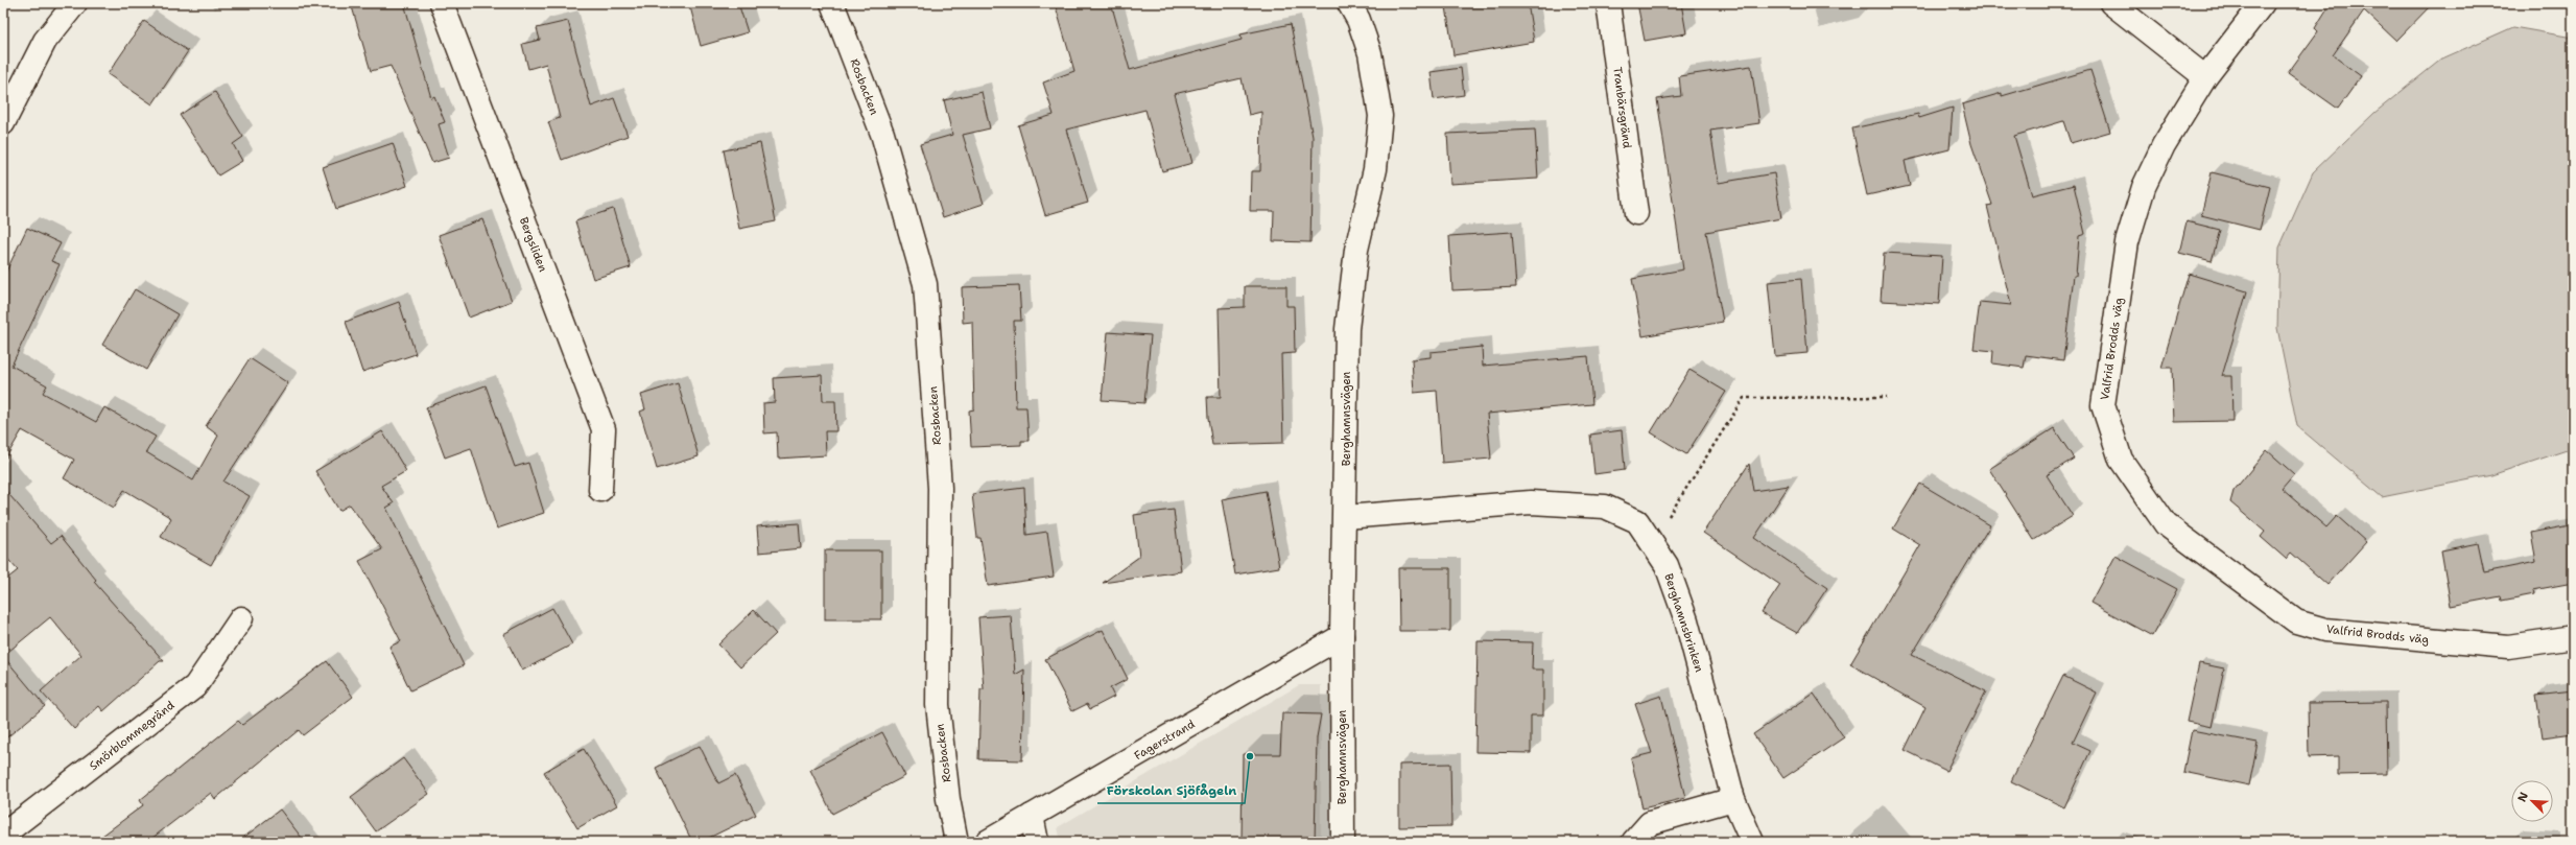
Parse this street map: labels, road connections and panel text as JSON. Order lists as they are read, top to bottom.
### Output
{
  "streets": {
    "street": [
      "Rosbacken",
      "Tranbärsgränd",
      "Bergsliden",
      "Valfrid Brodds väg",
      "Berghamnsvägen",
      "Berghamnsbrinken",
      "Smörblommegränd",
      "Fagerstrand"
    ]
  },
  "crossings": [
    ["Berghamnsvägen", "Berghamnsbrinken"],
    ["Berghamnsvägen", "Fagerstrand"]
  ],
  "places": ["Förskolan Sjöfågeln"],
  "north": "top left"
}
